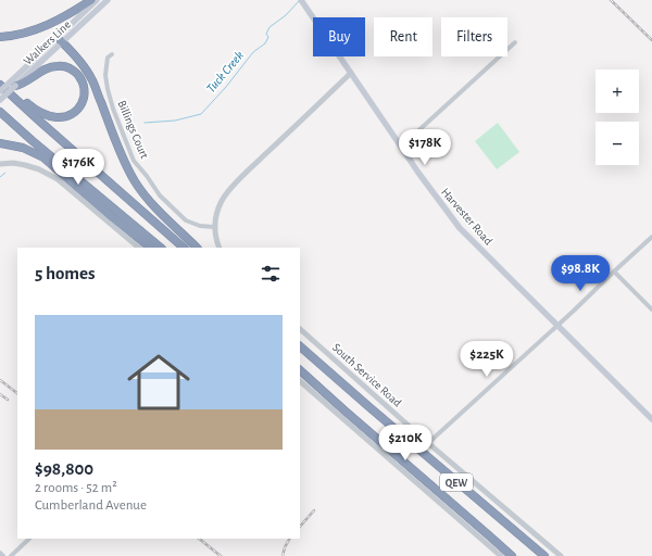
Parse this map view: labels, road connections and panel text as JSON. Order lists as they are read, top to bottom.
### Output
{
  "streets": {
    "highway": ["QEW"],
    "main road": ["Walkers Line", "Harvester Road"],
    "street": ["Billings Court", "South Service Road"]
  },
  "water": ["Tuck Creek"],
  "page": {
    "chip": ["Buy", "Rent", "Filters"],
    "map_buttons": ["+", "−"],
    "price": [
      "$178K",
      "$176K",
      "$98.8K",
      "$225K",
      "$210K"
    ],
    "heading": "5 homes",
    "list": [
      {
        "name": "$98,800",
        "note": "2 rooms · 52 m² · Cumberland Avenue"
      }
    ]
  }
}
